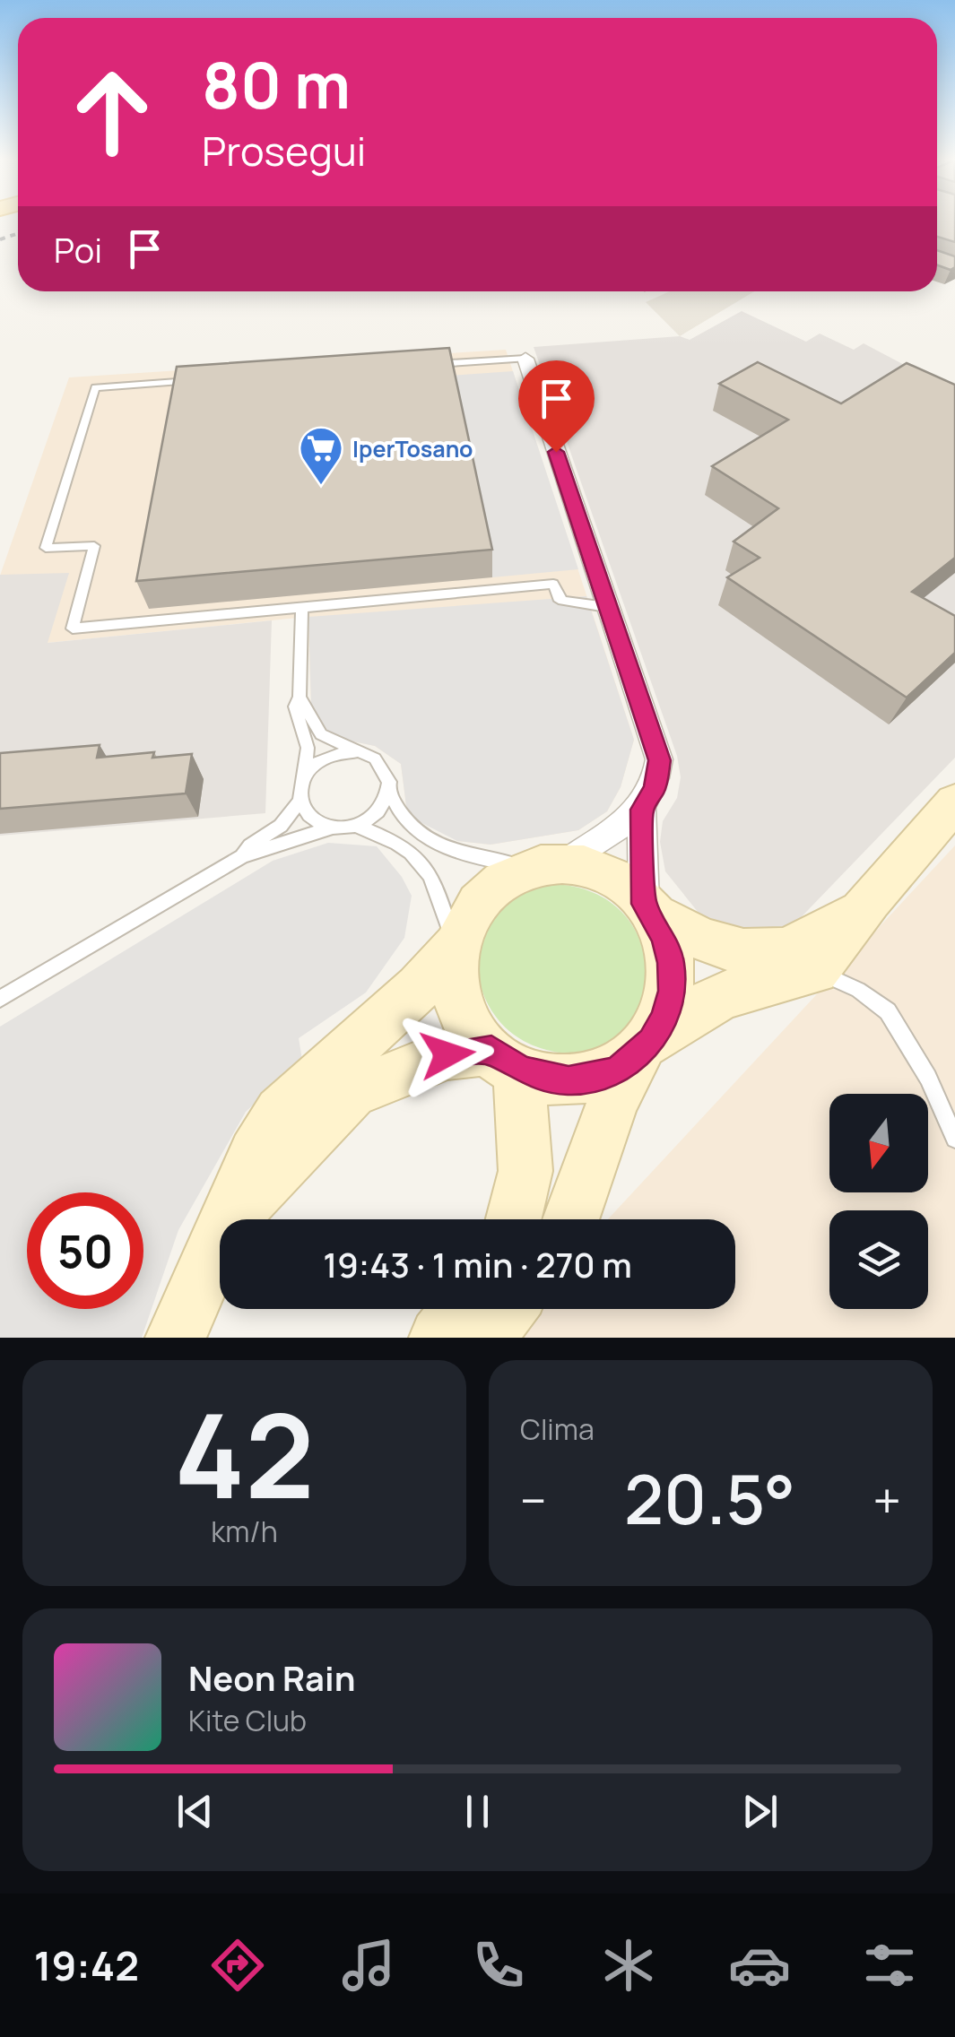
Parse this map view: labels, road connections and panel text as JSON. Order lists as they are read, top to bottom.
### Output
{
  "places": {
    "supermarket": ["IperTosano"]
  },
  "north": "bottom",
  "page": {
    "turn": ["80 m", "Prosegui"],
    "then": "Poi",
    "limit": "50",
    "trip": "19:43 · 1 min · 270 m",
    "tile": [
      ["42", "km/h"],
      "Clima"
    ],
    "heat": ["−", "20.5°", "+"],
    "song": ["Neon Rain", "Kite Club"],
    "tabs": "19:42"
  }
}
